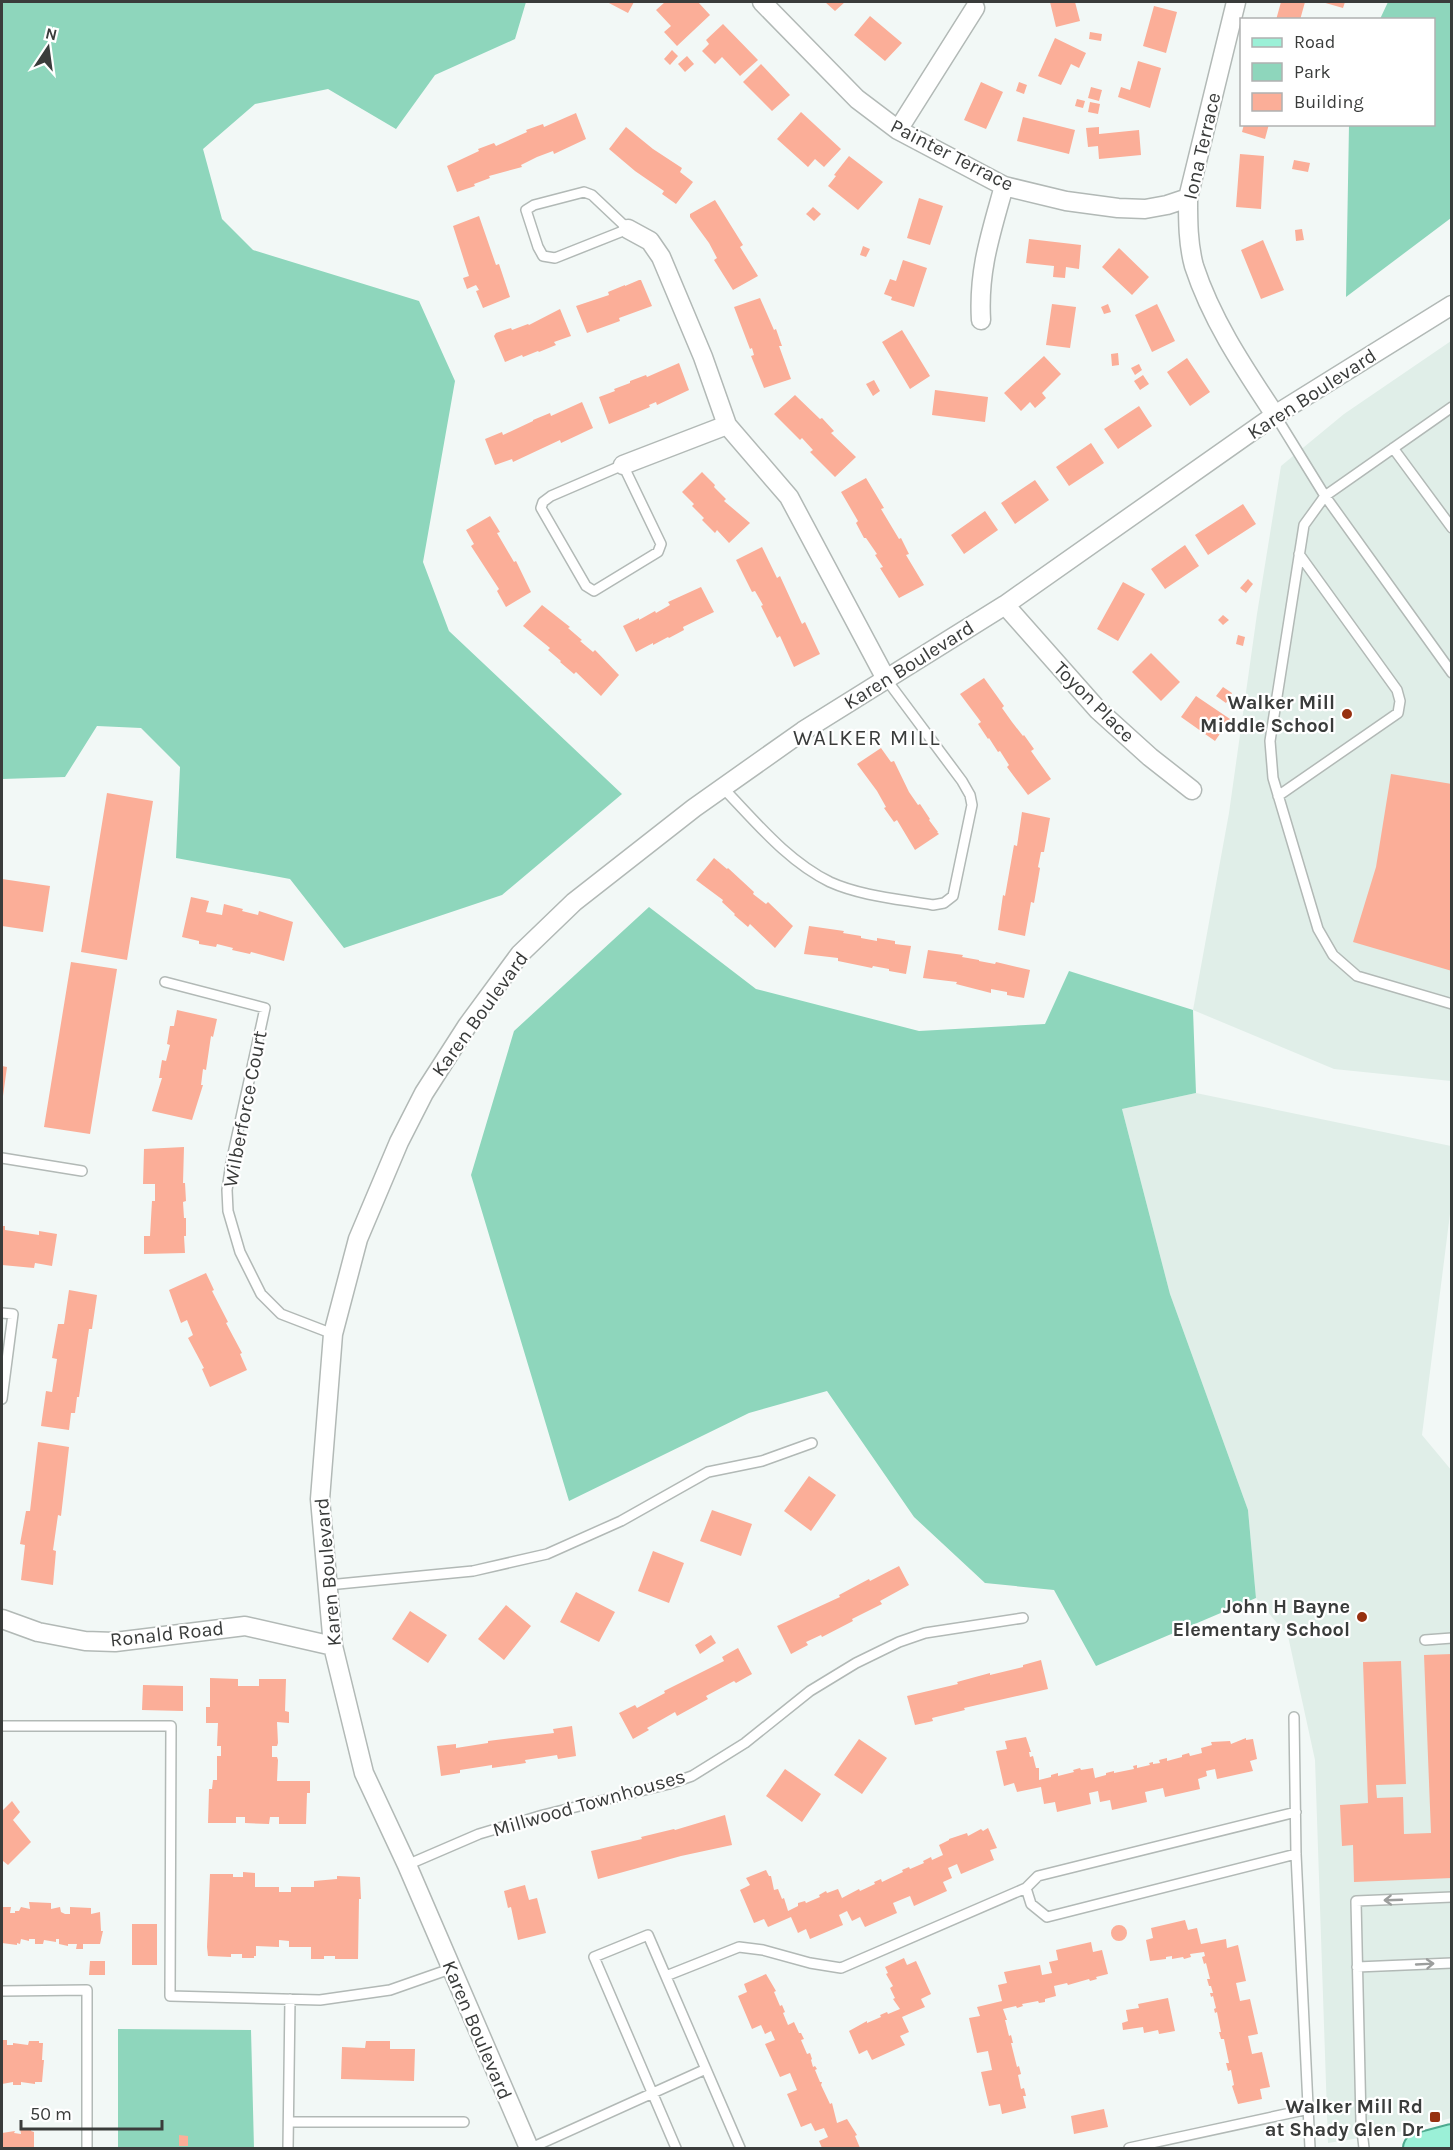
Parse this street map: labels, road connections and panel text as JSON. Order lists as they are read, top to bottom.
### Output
{
  "streets": {
    "street": [
      "Iona Terrace",
      "Painter Terrace",
      "Karen Boulevard",
      "Toyon Place",
      "Ronald Road"
    ],
    "lane": ["Wilberforce Court", "Millwood Townhouses"]
  },
  "crossings": [
    ["Iona Terrace", "Painter Terrace"],
    ["Iona Terrace", "Karen Boulevard"],
    ["Karen Boulevard", "Toyon Place"],
    ["Karen Boulevard", "Wilberforce Court"],
    ["Karen Boulevard", "Ronald Road"],
    ["Karen Boulevard", "Millwood Townhouses"]
  ],
  "districts": ["WALKER MILL"],
  "places": {
    "other": ["Walker Mill Middle School", "John H Bayne Elementary School"],
    "transit": ["Walker Mill Rd at Shady Glen Dr"]
  },
  "legend": ["Road", "Park", "Building"],
  "scale_bar": "50 m",
  "north": "top"
}
